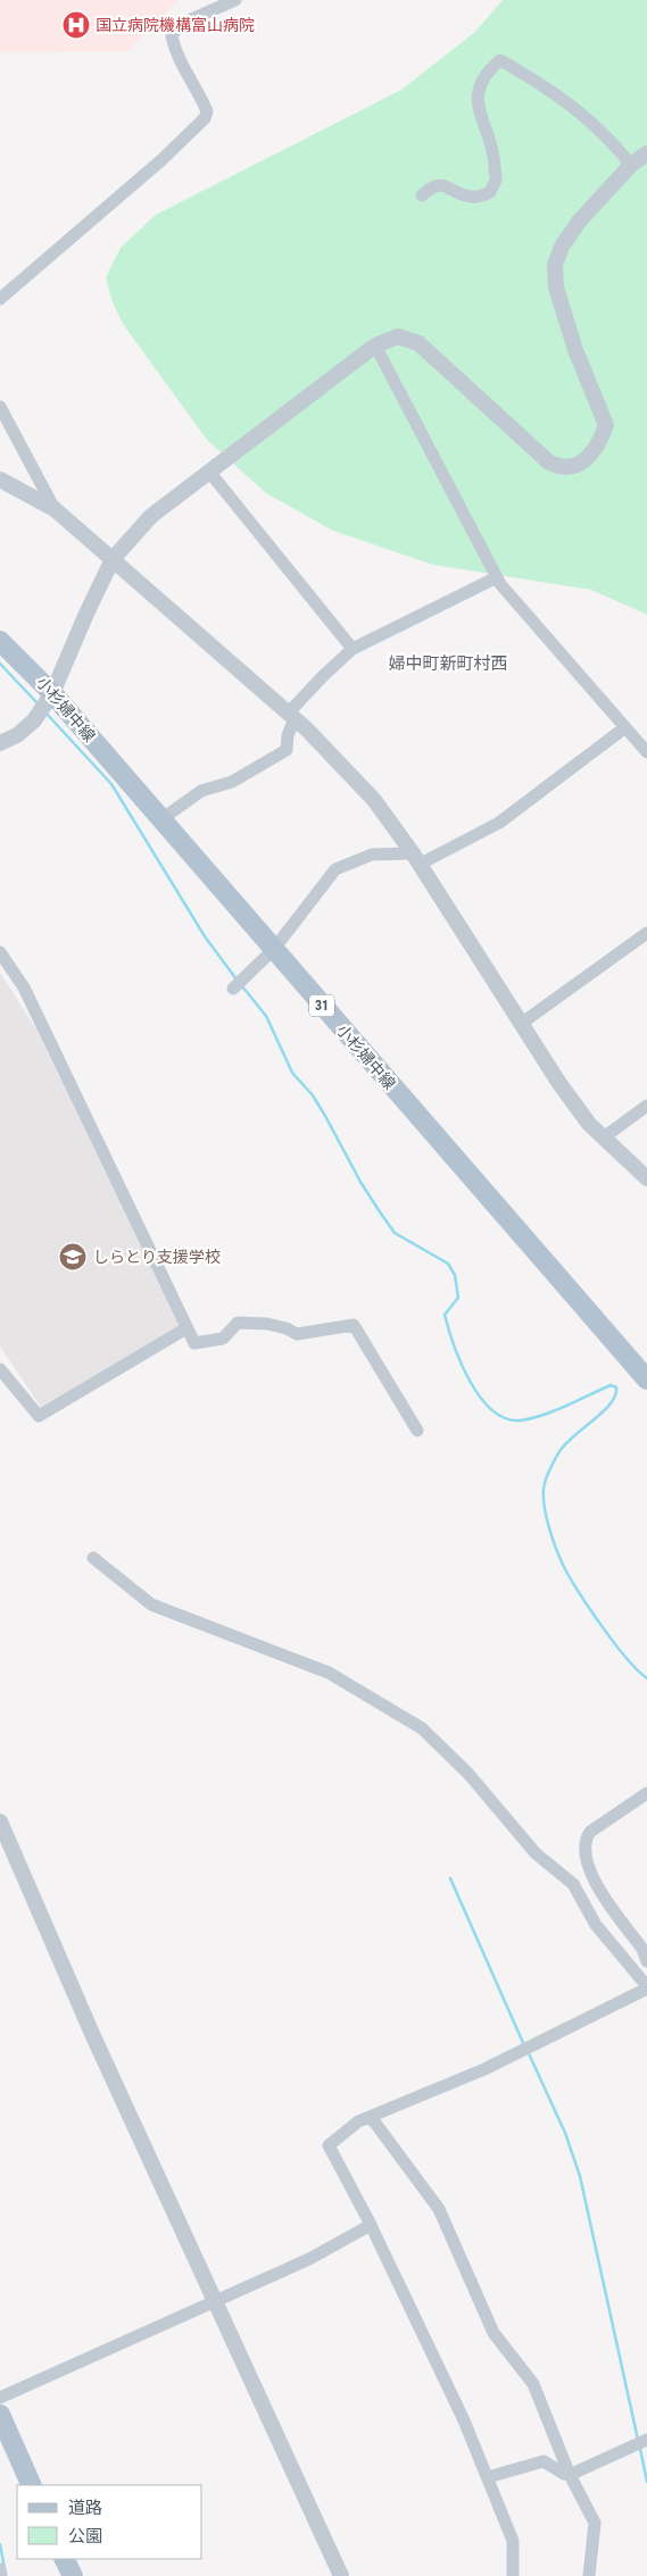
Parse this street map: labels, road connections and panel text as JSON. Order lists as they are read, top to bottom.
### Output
{
  "streets": {
    "main road": ["小杉婦中線", "31"]
  },
  "districts": ["婦中町新町村西"],
  "places": {
    "hospital": ["国立病院機構富山病院"],
    "school or university": ["しらとり支援学校"]
  },
  "legend": ["道路", "公園"]
}
